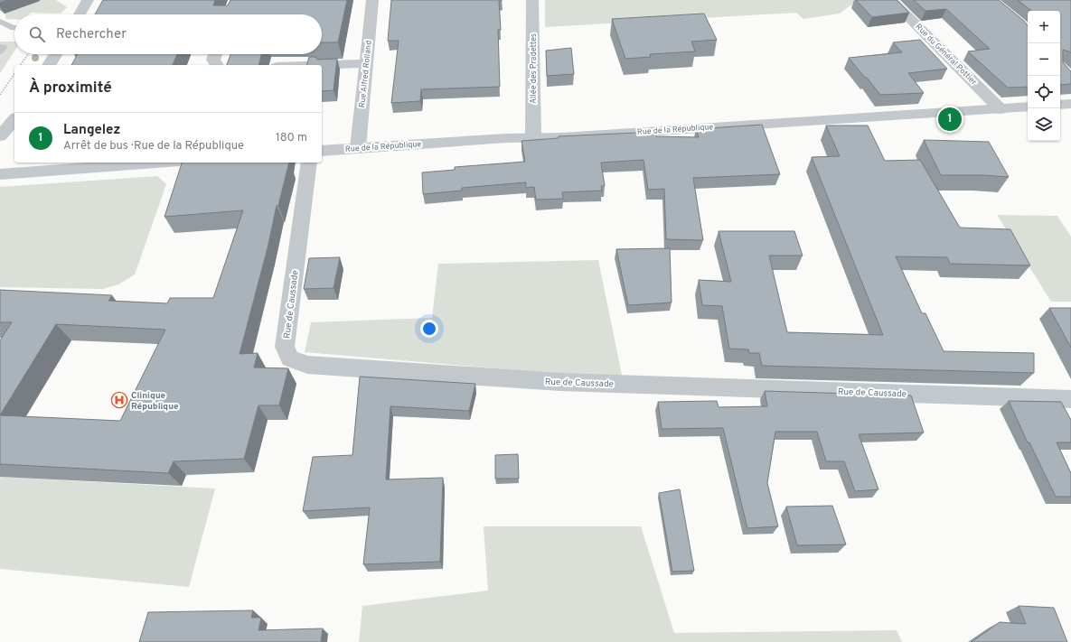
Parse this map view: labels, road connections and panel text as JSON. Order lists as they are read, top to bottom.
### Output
{
  "streets": {
    "street": [
      "Rue du Général Pottier",
      "Allée des Pradettes",
      "Rue Alfred Rolland",
      "Rue de la République",
      "Rue de Caussade"
    ]
  },
  "crossings": [
    ["Rue du Général Pottier", "Rue de la République"],
    ["Allée des Pradettes", "Rue de la République"],
    ["Rue Alfred Rolland", "Rue de la République"]
  ],
  "places": {
    "hospital": ["Clinique République"]
  },
  "page": {
    "map_buttons": ["+", "−"],
    "search": "Rechercher",
    "heading": "À proximité",
    "pins": "1",
    "list": [
      {
        "mark": "1",
        "name": "Langelez",
        "note": "Arrêt de bus · Rue de la République",
        "value": "180 m"
      }
    ]
  }
}
